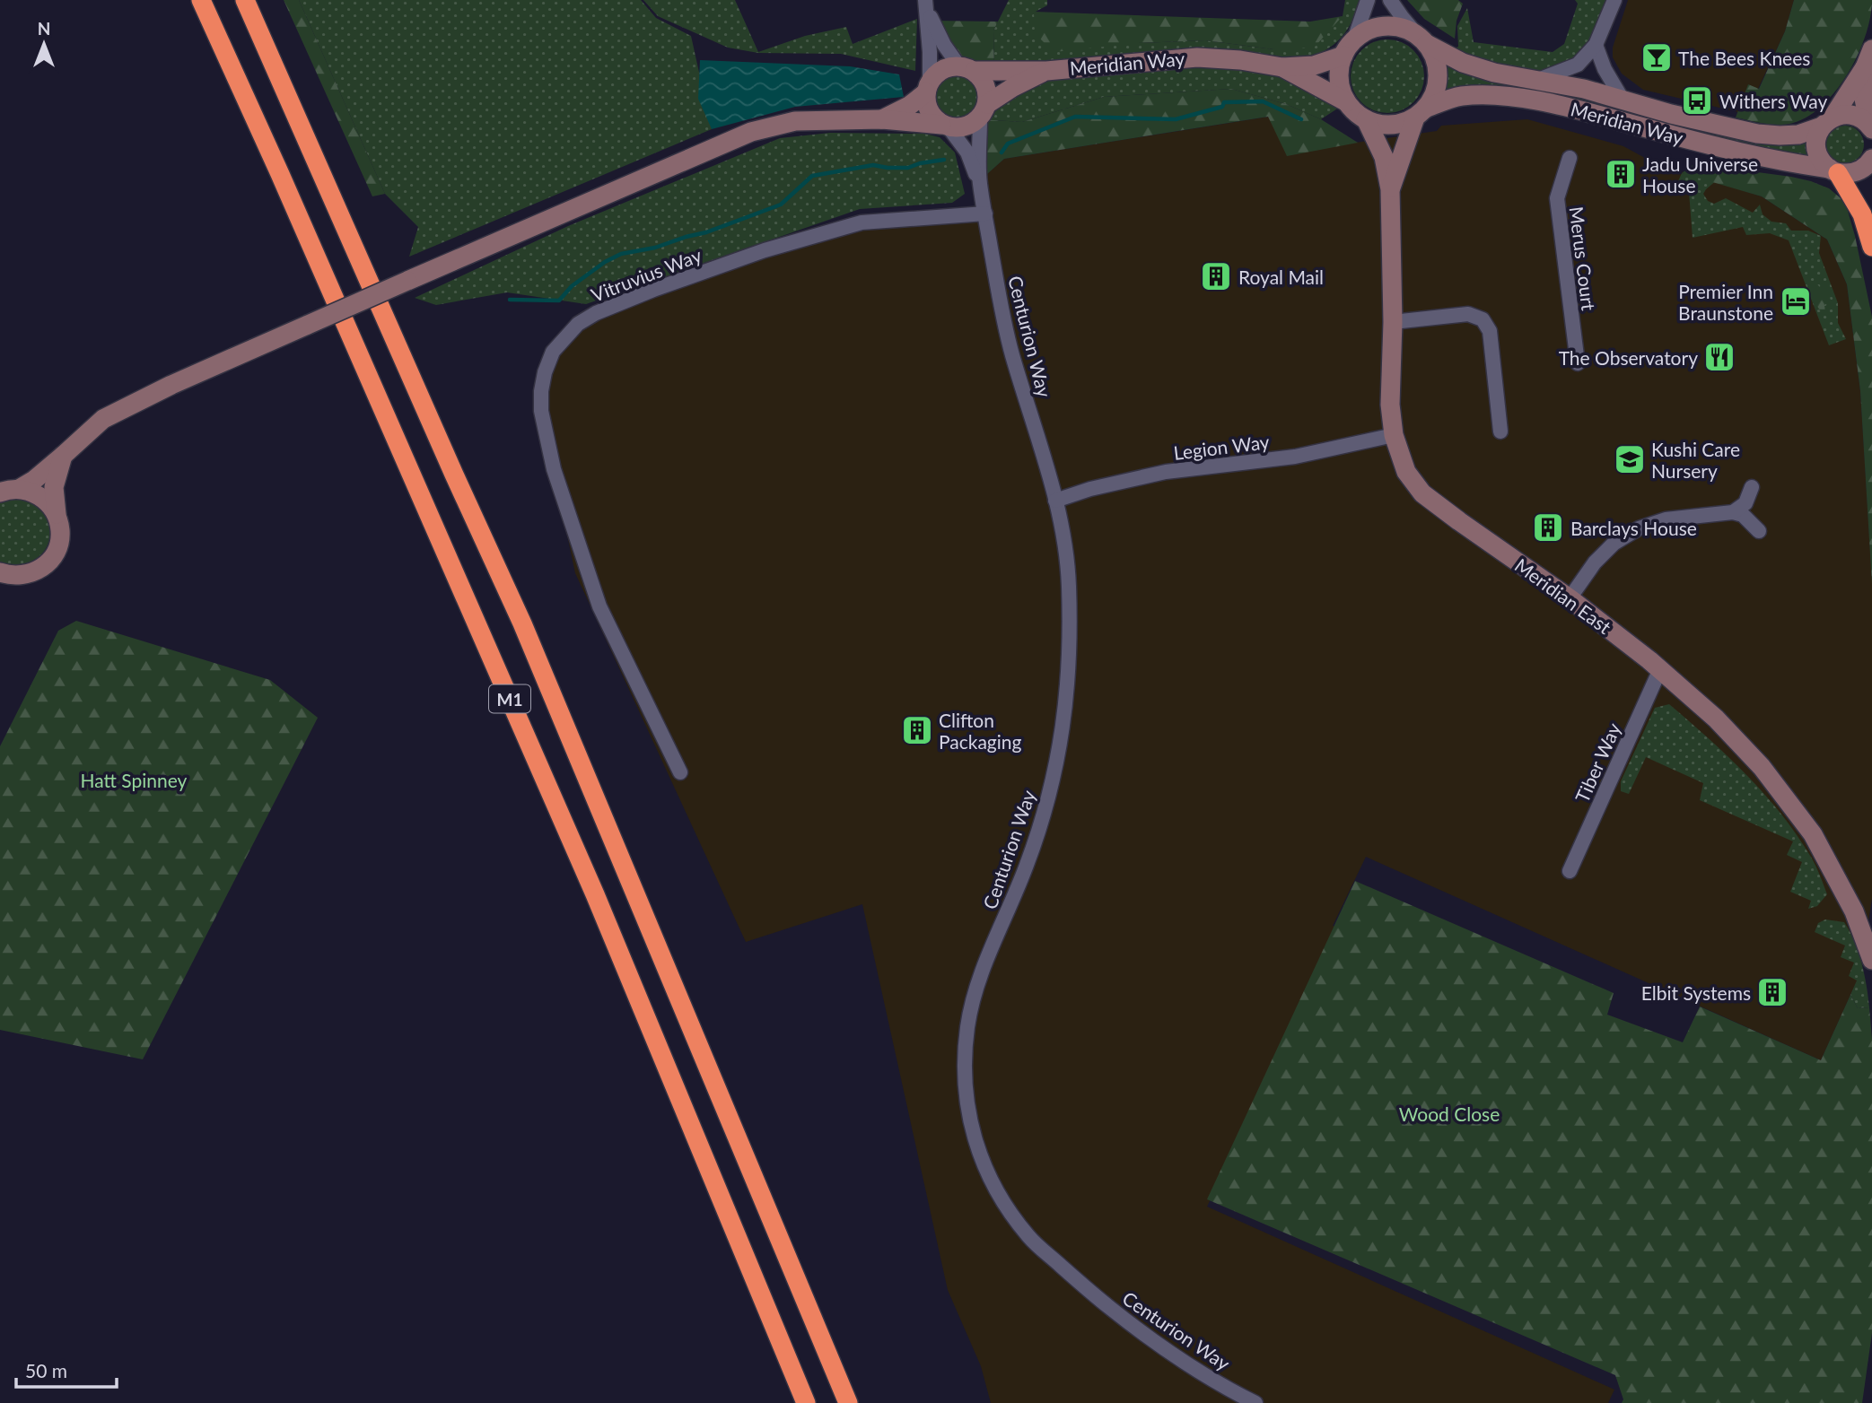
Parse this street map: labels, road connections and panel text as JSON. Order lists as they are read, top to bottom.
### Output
{
  "streets": {
    "highway": ["M1"],
    "street": [
      "Meridian Way",
      "Merus Court",
      "Vitruvius Way",
      "Centurion Way",
      "Legion Way",
      "Meridian East",
      "Tiber Way"
    ]
  },
  "crossings": [
    ["Meridian Way", "Centurion Way"],
    ["Meridian Way", "Meridian East"],
    ["Vitruvius Way", "Centurion Way"],
    ["Centurion Way", "Legion Way"],
    ["Legion Way", "Meridian East"],
    ["Meridian East", "Tiber Way"]
  ],
  "parks": ["Hatt Spinney", "Wood Close"],
  "places": {
    "bar": ["The Bees Knees"],
    "bus stop": ["Withers Way"],
    "building": [
      "Jadu Universe House",
      "Royal Mail",
      "Barclays House",
      "Clifton Packaging",
      "Elbit Systems"
    ],
    "hotel": ["Premier Inn Braunstone"],
    "restaurant": ["The Observatory"],
    "school or university": ["Kushi Care Nursery"]
  },
  "scale_bar": "50 m",
  "north": "top"
}
